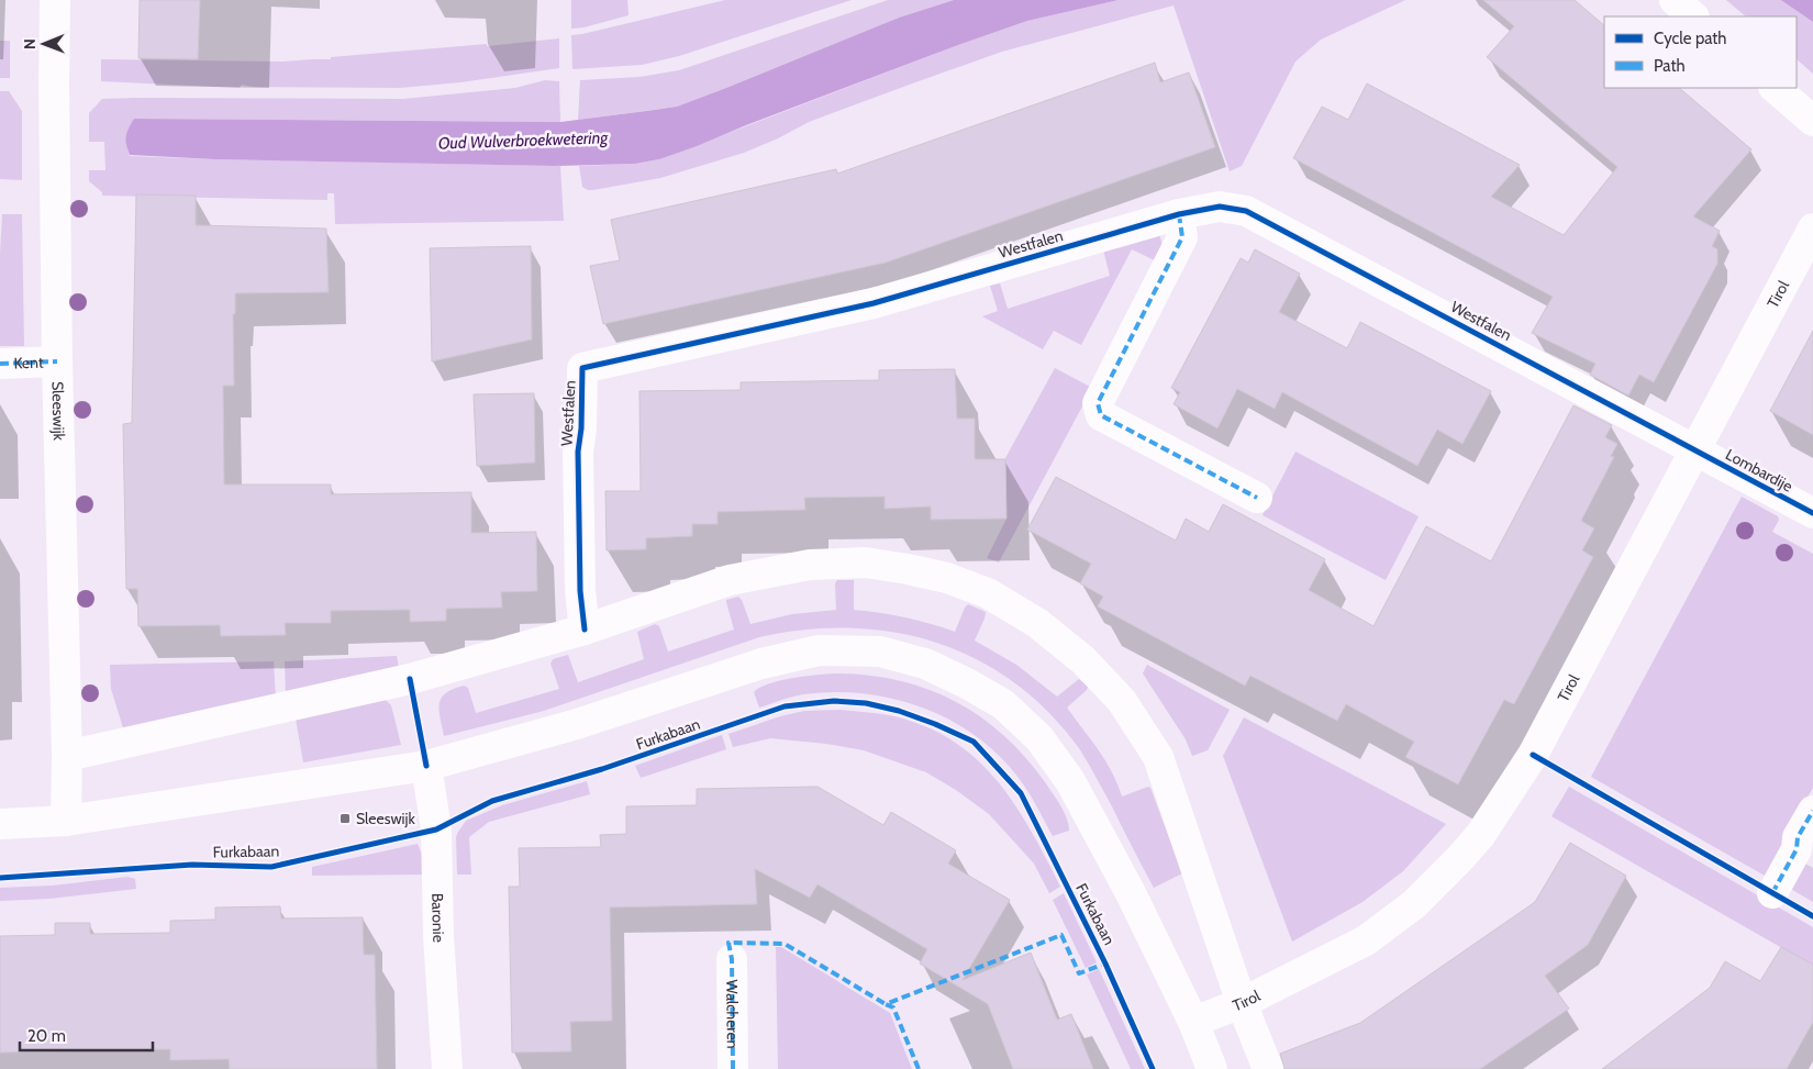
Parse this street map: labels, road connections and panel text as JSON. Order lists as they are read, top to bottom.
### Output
{
  "streets": {
    "street": [
      "Westfalen",
      "Tirol",
      "Kent",
      "Sleeswijk",
      "Lombardije",
      "Baronie",
      "Walcheren"
    ],
    "cycle path": ["Furkabaan"]
  },
  "crossings": [
    ["Westfalen", "Tirol"],
    ["Westfalen", "Lombardije"],
    ["Tirol", "Lombardije"],
    ["Kent", "Sleeswijk"]
  ],
  "water": ["Oud Wulverbroekwetering"],
  "places": {
    "transit": ["Sleeswijk"]
  },
  "legend": ["Cycle path", "Path"],
  "scale_bar": "20 m",
  "north": "left"
}
